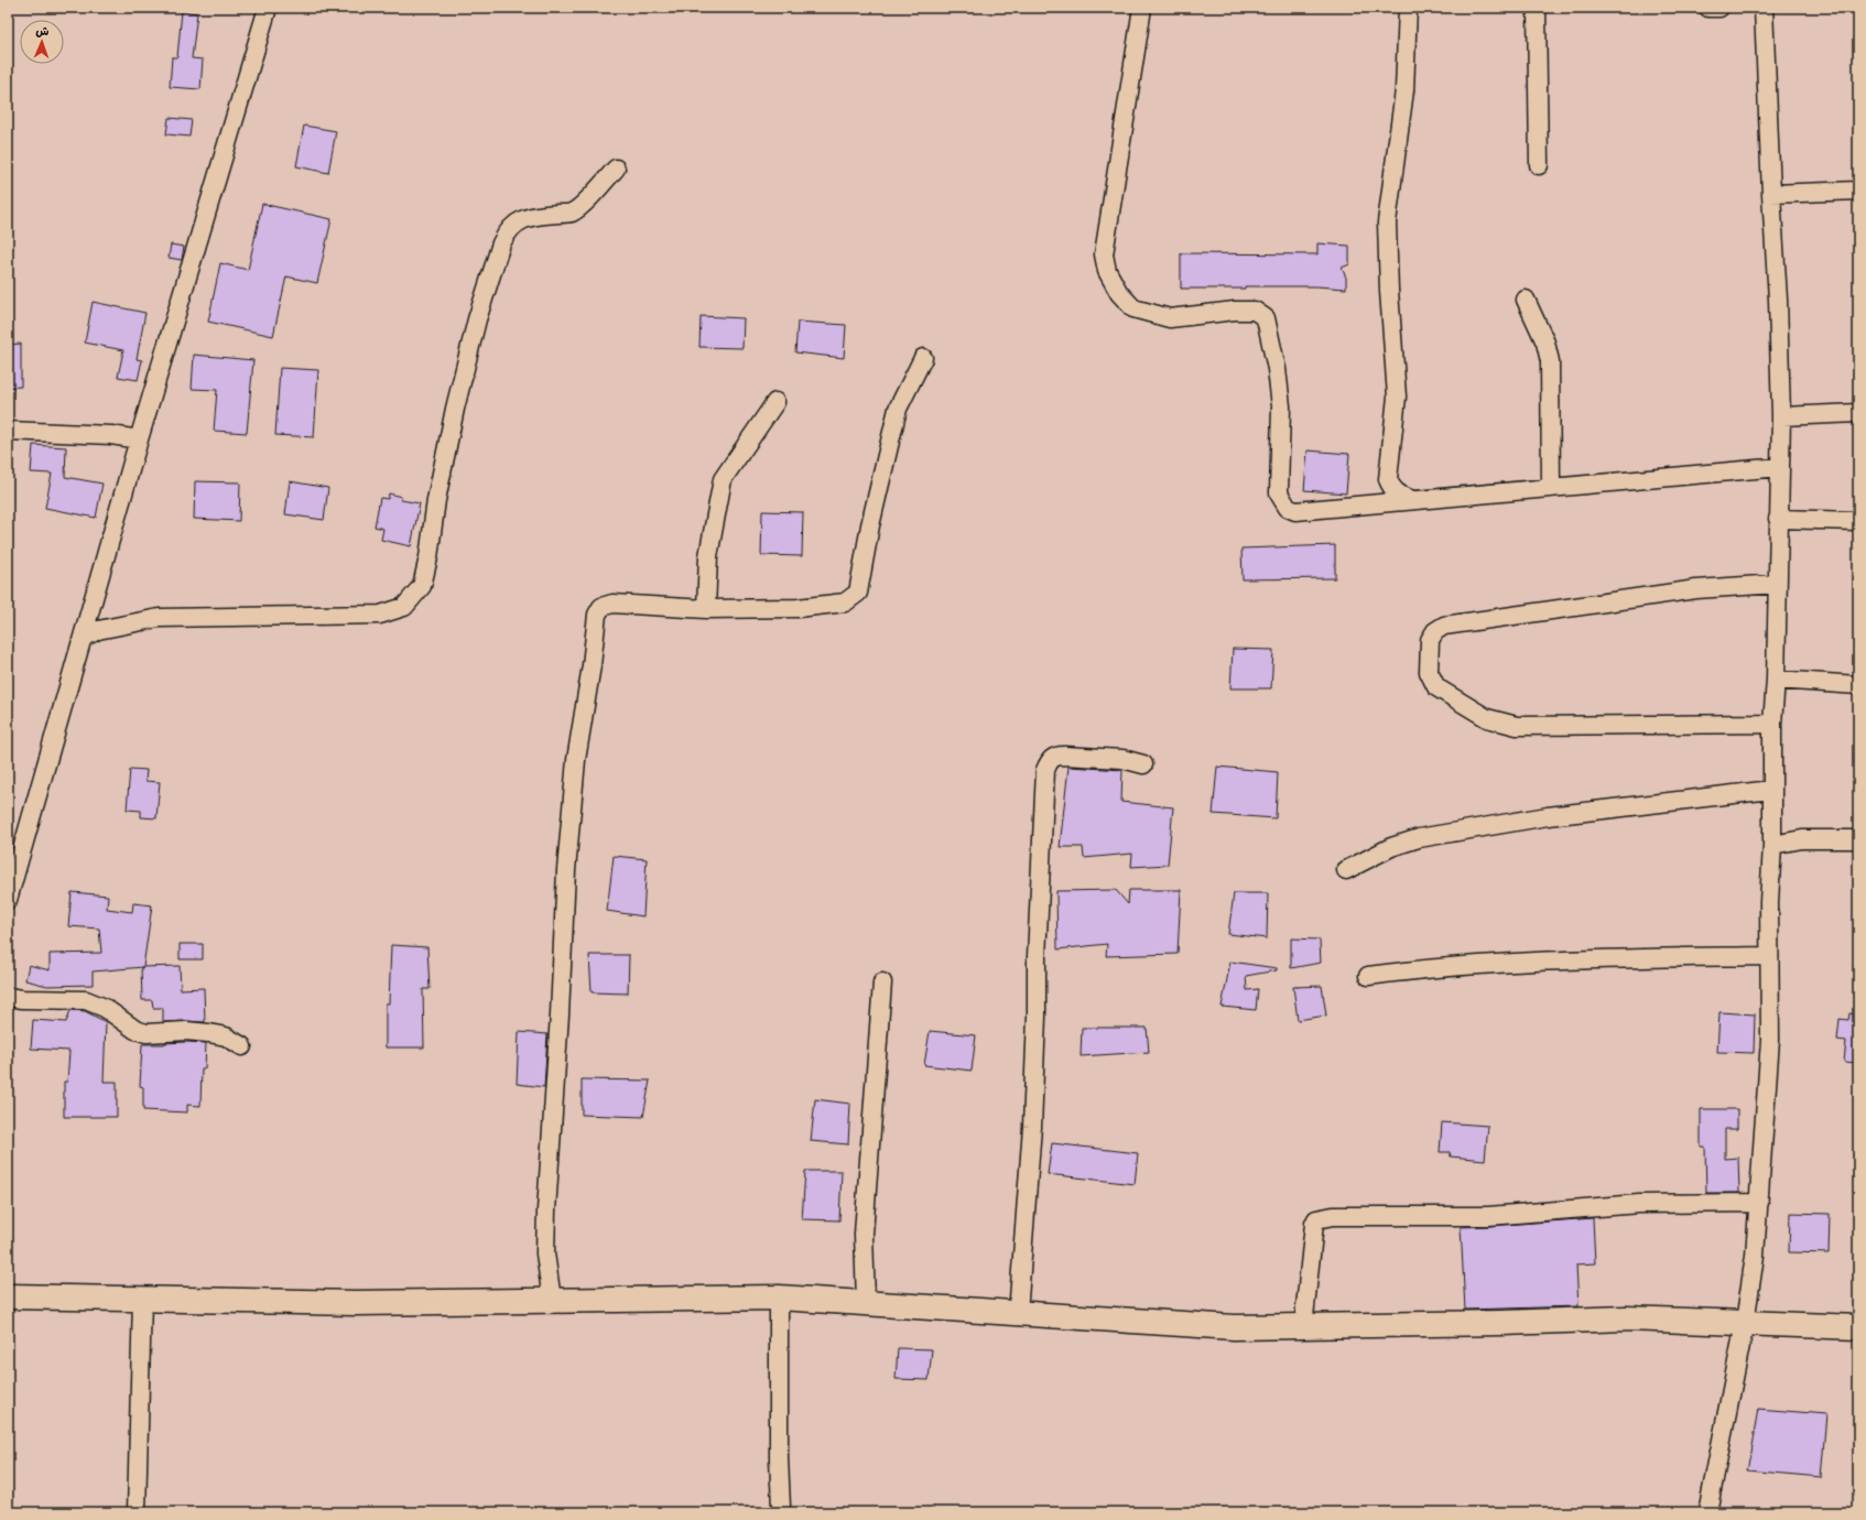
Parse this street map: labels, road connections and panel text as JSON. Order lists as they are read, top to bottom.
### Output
{
  "north": "top"
}
